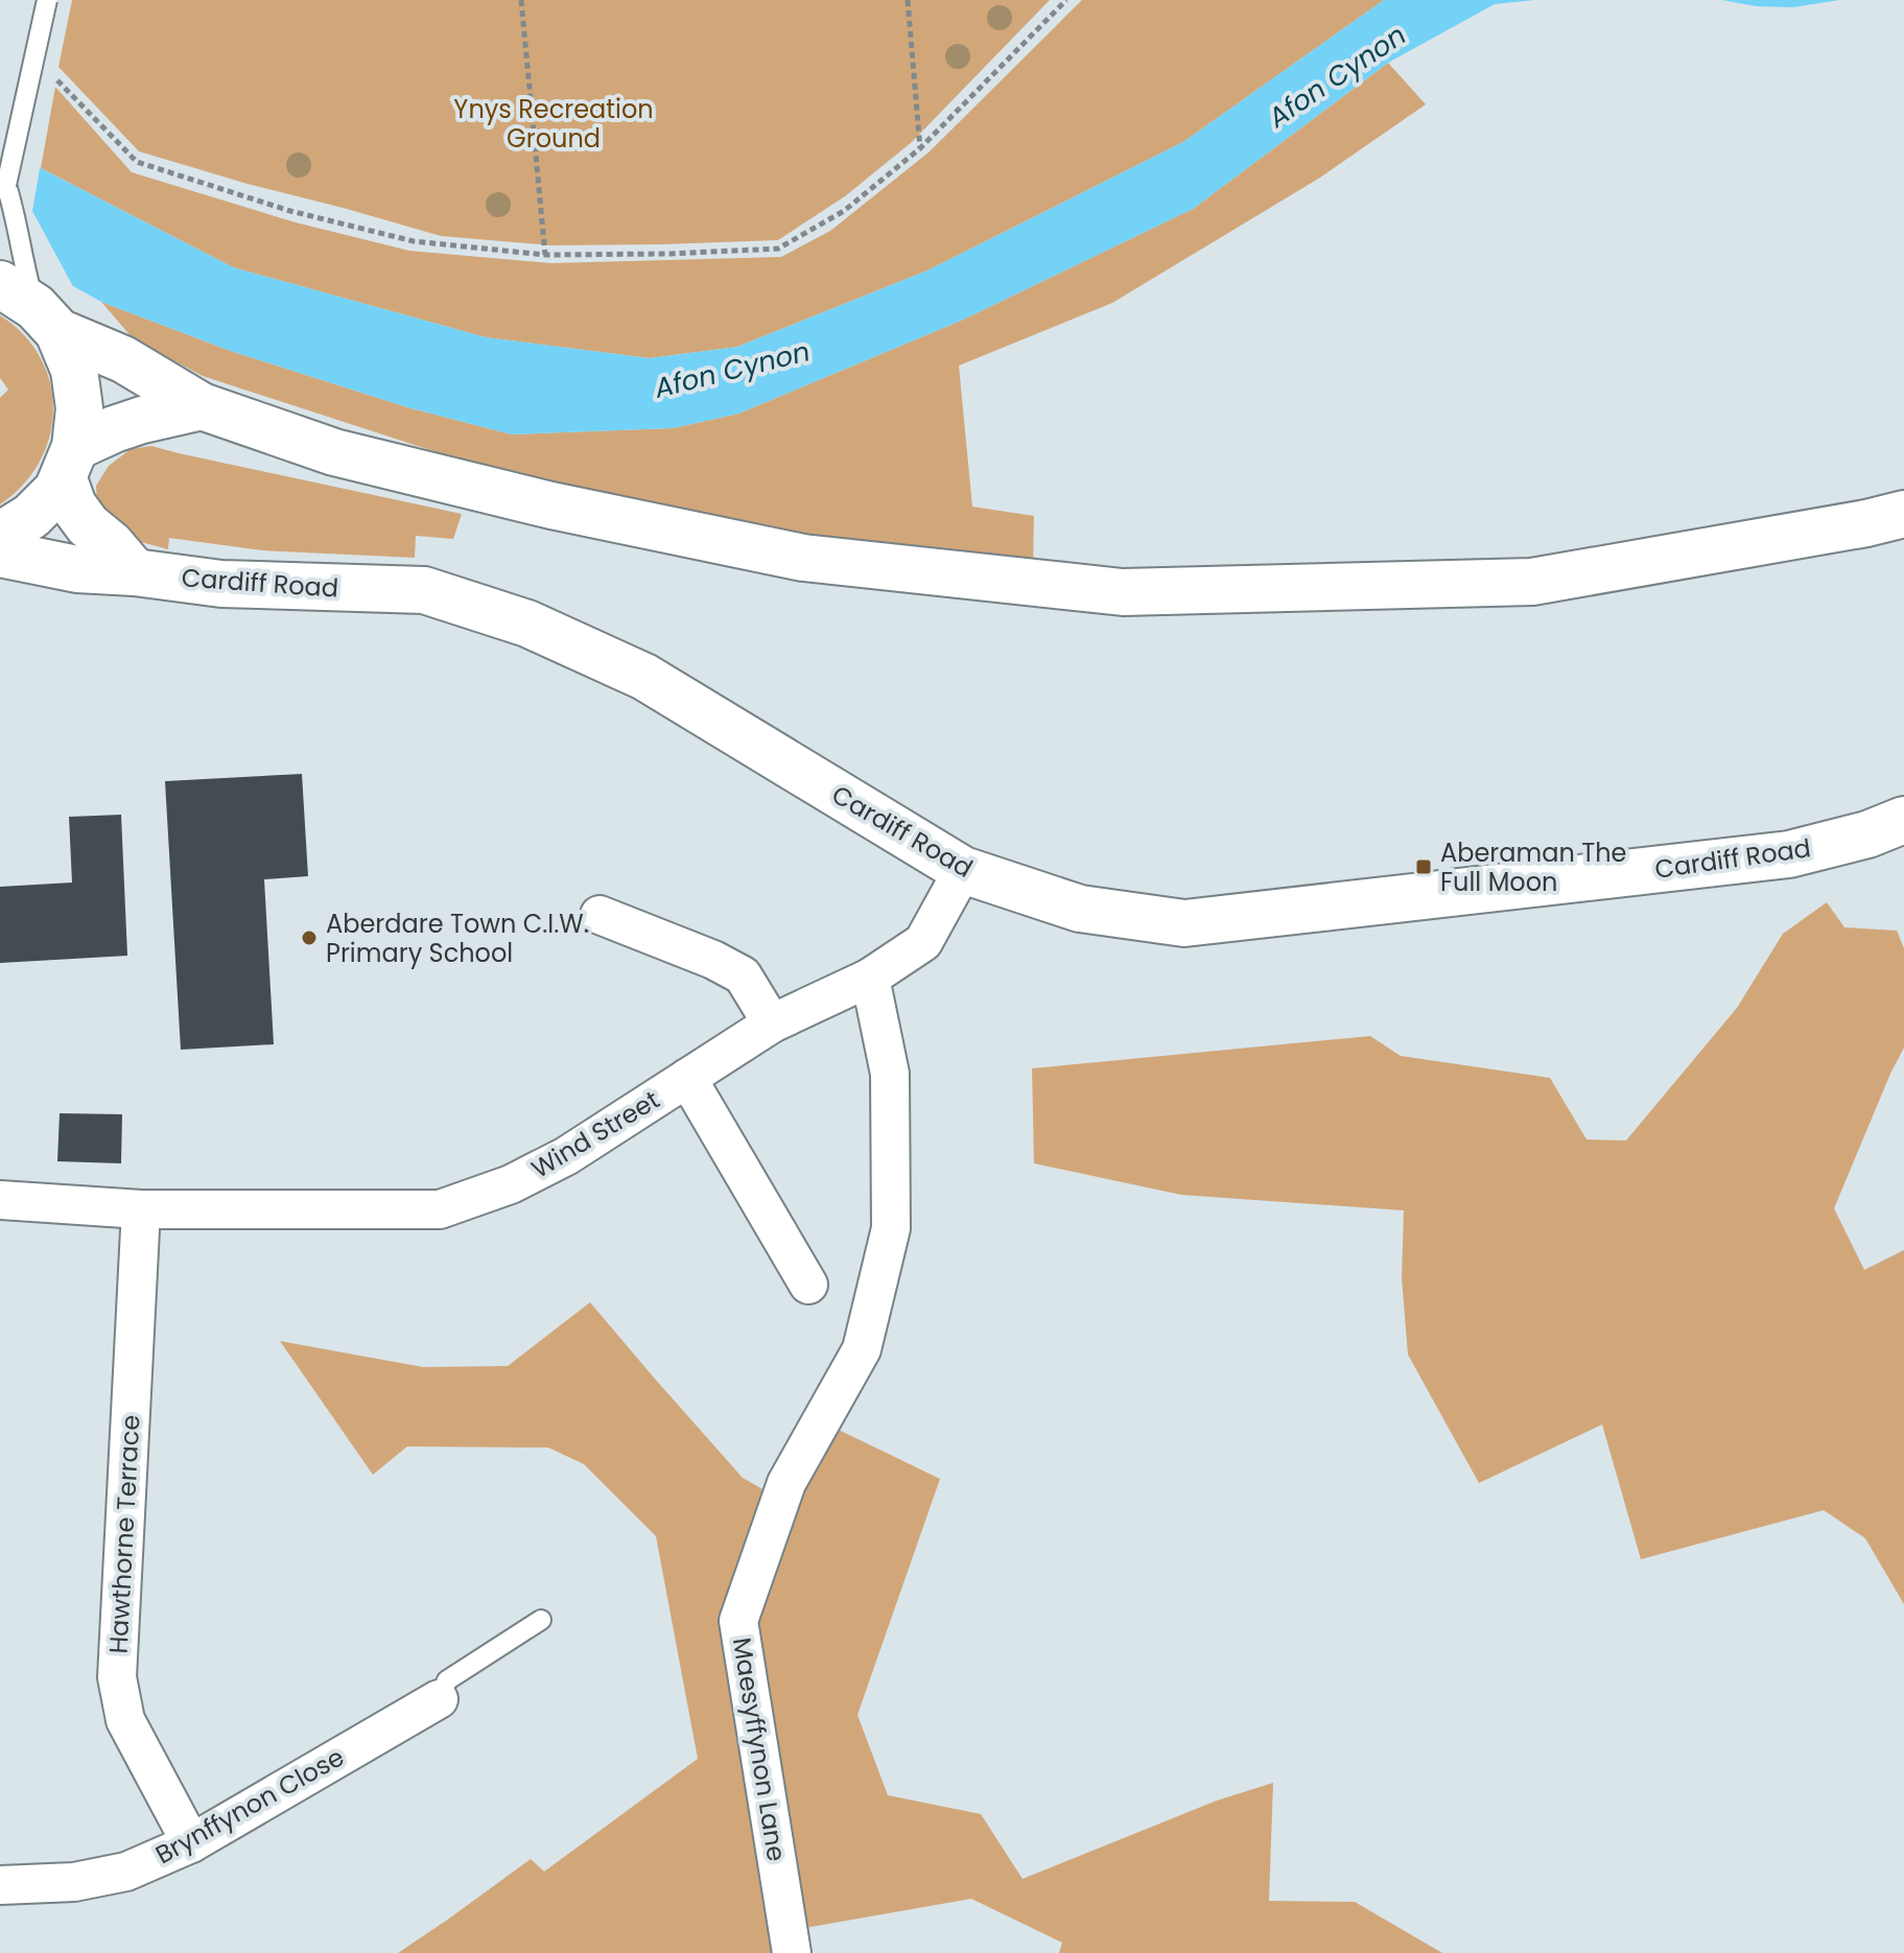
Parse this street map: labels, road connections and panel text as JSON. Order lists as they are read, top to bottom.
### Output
{
  "streets": {
    "main road": ["Cardiff Road"],
    "street": [
      "Wind Street",
      "Hawthorne Terrace",
      "Maesyffynon Lane",
      "Brynffynon Close"
    ]
  },
  "crossings": [
    ["Cardiff Road", "Wind Street"],
    ["Wind Street", "Hawthorne Terrace"],
    ["Wind Street", "Maesyffynon Lane"],
    ["Hawthorne Terrace", "Brynffynon Close"]
  ],
  "water": ["Afon Cynon"],
  "parks": ["Ynys Recreation Ground"],
  "places": {
    "transit": ["Aberaman The Full Moon"],
    "other": ["Aberdare Town C.I.W. Primary School"]
  }
}
